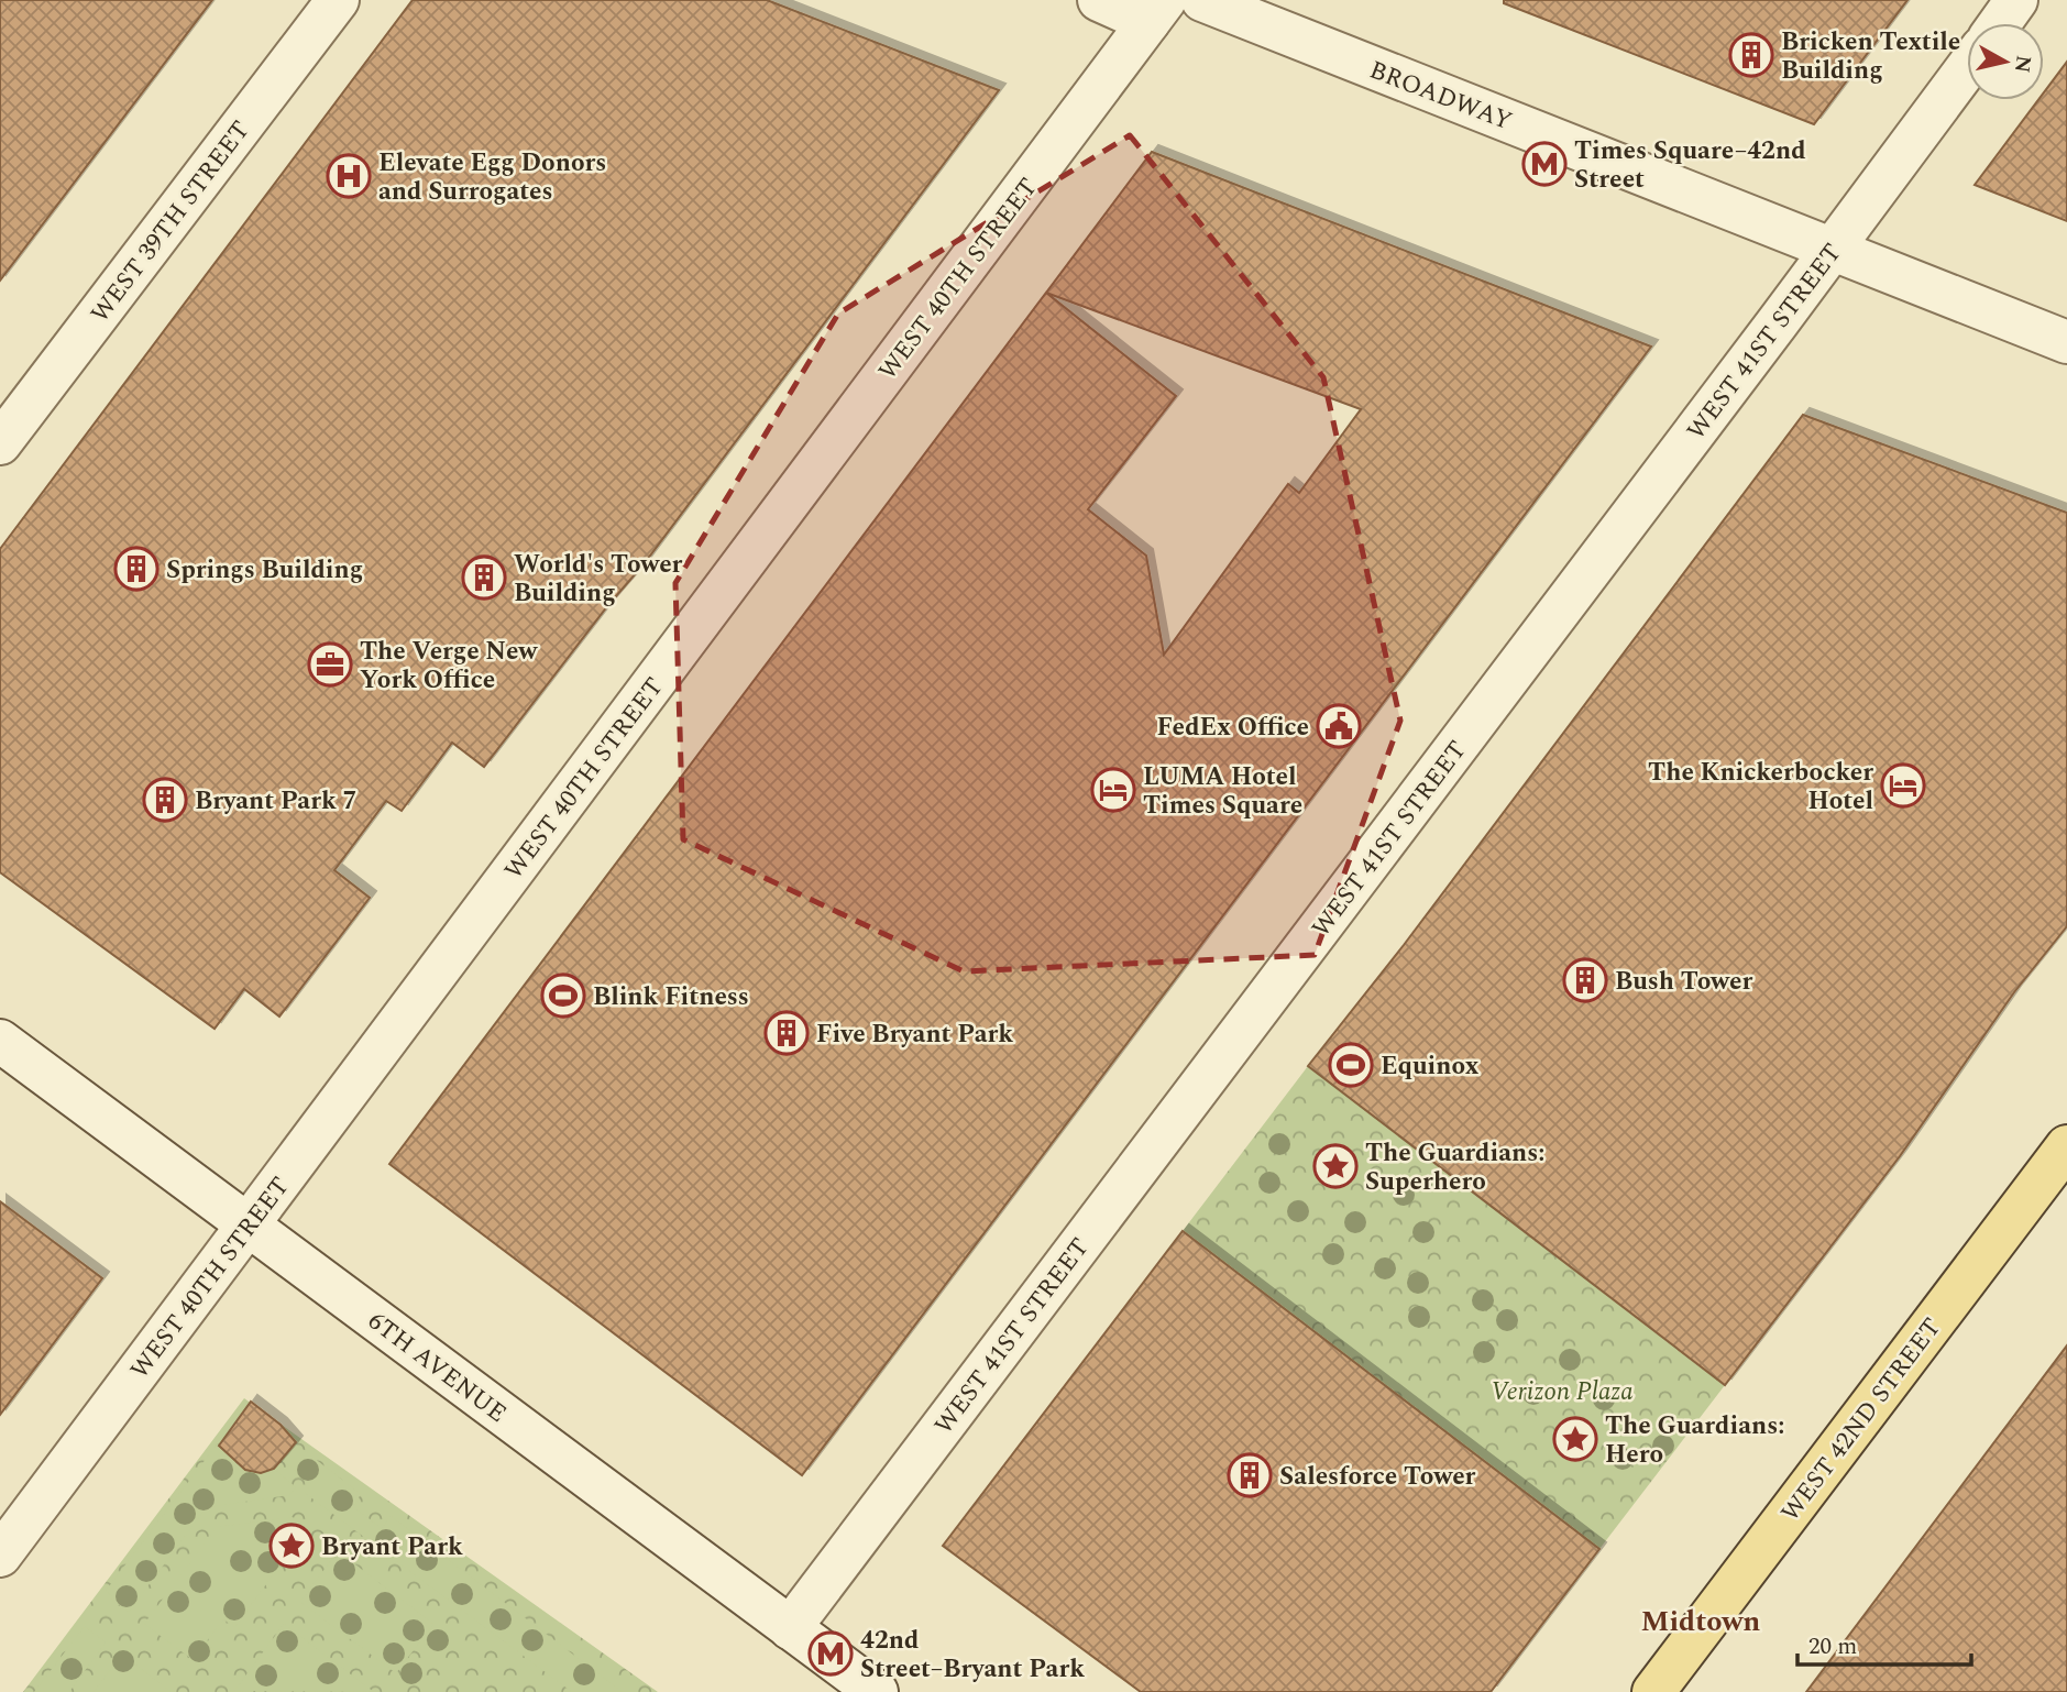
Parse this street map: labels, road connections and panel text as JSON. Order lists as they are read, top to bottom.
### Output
{
  "streets": {
    "main road": ["WEST 42ND STREET"],
    "street": [
      "BROADWAY",
      "WEST 39TH STREET",
      "WEST 40TH STREET",
      "WEST 41ST STREET",
      "6TH AVENUE"
    ]
  },
  "crossings": [
    ["BROADWAY", "WEST 41ST STREET"],
    ["WEST 40TH STREET", "6TH AVENUE"],
    ["WEST 41ST STREET", "6TH AVENUE"]
  ],
  "districts": ["Midtown"],
  "parks": ["Verizon Plaza"],
  "places": {
    "building": [
      "Bricken Textile Building",
      "Springs Building",
      "World's Tower Building",
      "Bryant Park 7",
      "Bush Tower",
      "Five Bryant Park",
      "Salesforce Tower"
    ],
    "metro station": ["Times Square–42nd Street", "42nd Street–Bryant Park"],
    "hospital": ["Elevate Egg Donors and Surrogates"],
    "office": ["The Verge New York Office"],
    "public building": ["FedEx Office"],
    "hotel": ["The Knickerbocker Hotel", "LUMA Hotel Times Square"],
    "sports": ["Blink Fitness", "Equinox"],
    "place": ["The Guardians: Superhero", "The Guardians: Hero", "Bryant Park"]
  },
  "scale_bar": "20 m",
  "north": "right"
}
